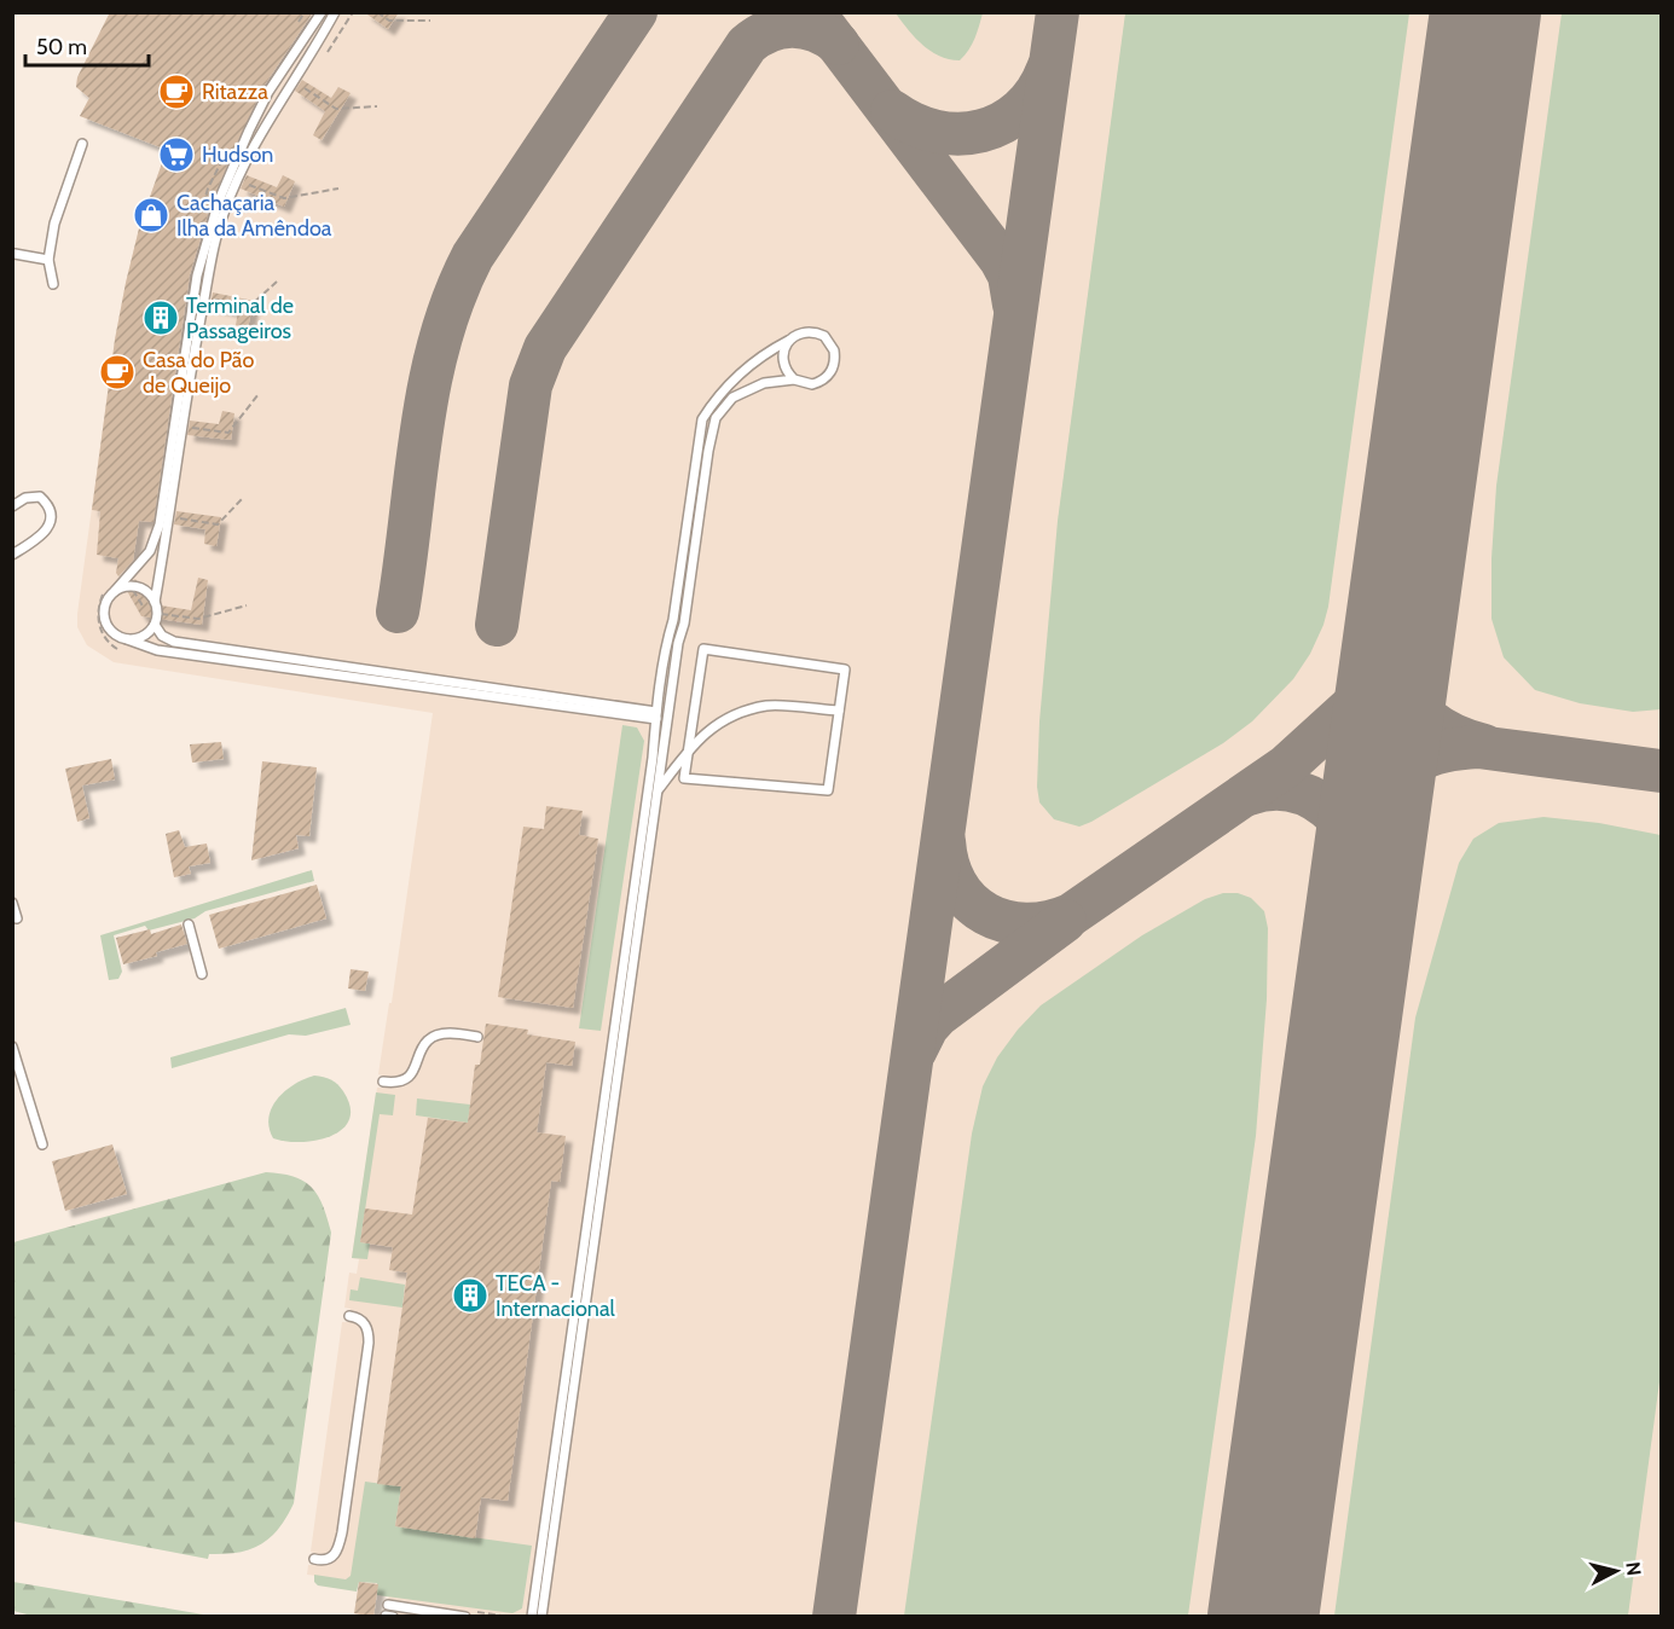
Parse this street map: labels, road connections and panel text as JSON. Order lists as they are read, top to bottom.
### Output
{
  "places": {
    "cafe": ["Ritazza", "Casa do Pão de Queijo"],
    "supermarket": ["Hudson"],
    "shop": ["Cachaçaria Ilha da Amêndoa"],
    "building": ["Terminal de Passageiros", "TECA - Internacional"]
  },
  "scale_bar": "50 m",
  "north": "right"
}
